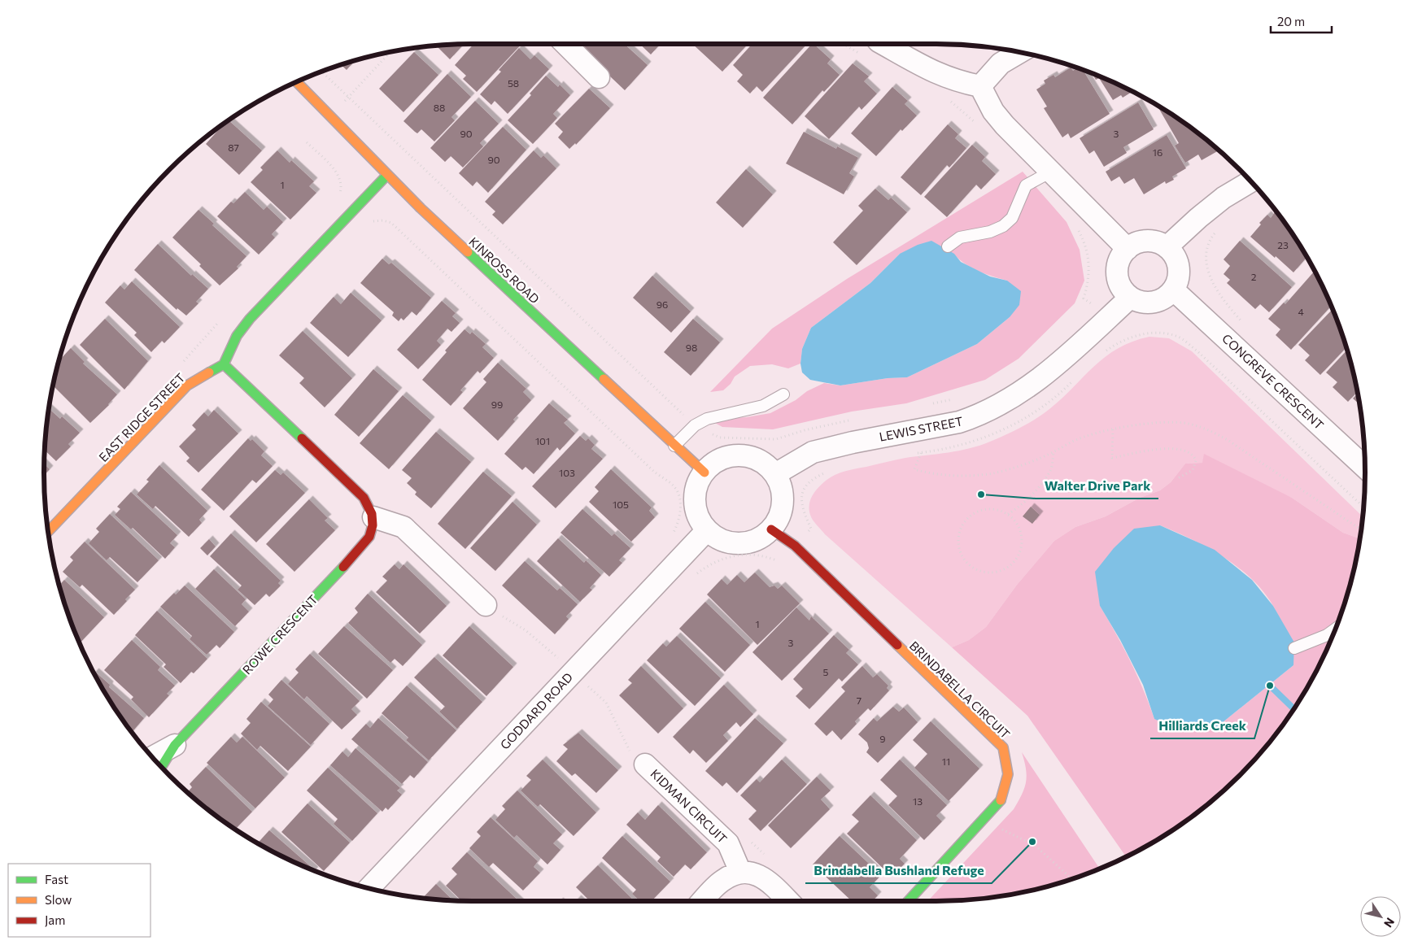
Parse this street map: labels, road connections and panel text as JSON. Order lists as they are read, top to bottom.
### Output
{
  "streets": {
    "street": [
      "KINROSS ROAD",
      "CONGREVE CRESCENT",
      "EAST RIDGE STREET",
      "LEWIS STREET",
      "ROWE CRESCENT",
      "BRINDABELLA CIRCUIT",
      "GODDARD ROAD",
      "KIDMAN CIRCUIT"
    ]
  },
  "crossings": [
    ["KINROSS ROAD", "LEWIS STREET"],
    ["KINROSS ROAD", "BRINDABELLA CIRCUIT"],
    ["KINROSS ROAD", "GODDARD ROAD"],
    ["CONGREVE CRESCENT", "LEWIS STREET"],
    ["LEWIS STREET", "BRINDABELLA CIRCUIT"],
    ["LEWIS STREET", "GODDARD ROAD"],
    ["BRINDABELLA CIRCUIT", "GODDARD ROAD"]
  ],
  "places": ["Walter Drive Park", "Hilliards Creek", "Brindabella Bushland Refuge"],
  "house_numbers": [
    "58",
    "88",
    "90",
    "3",
    "87",
    "16",
    "90",
    "1",
    "23",
    "2",
    "96",
    "4",
    "98",
    "99",
    "101",
    "103",
    "105",
    "1",
    "3",
    "5",
    "7",
    "9",
    "11",
    "13"
  ],
  "legend": ["Fast", "Slow", "Jam"],
  "scale_bar": "20 m",
  "north": "bottom right"
}
